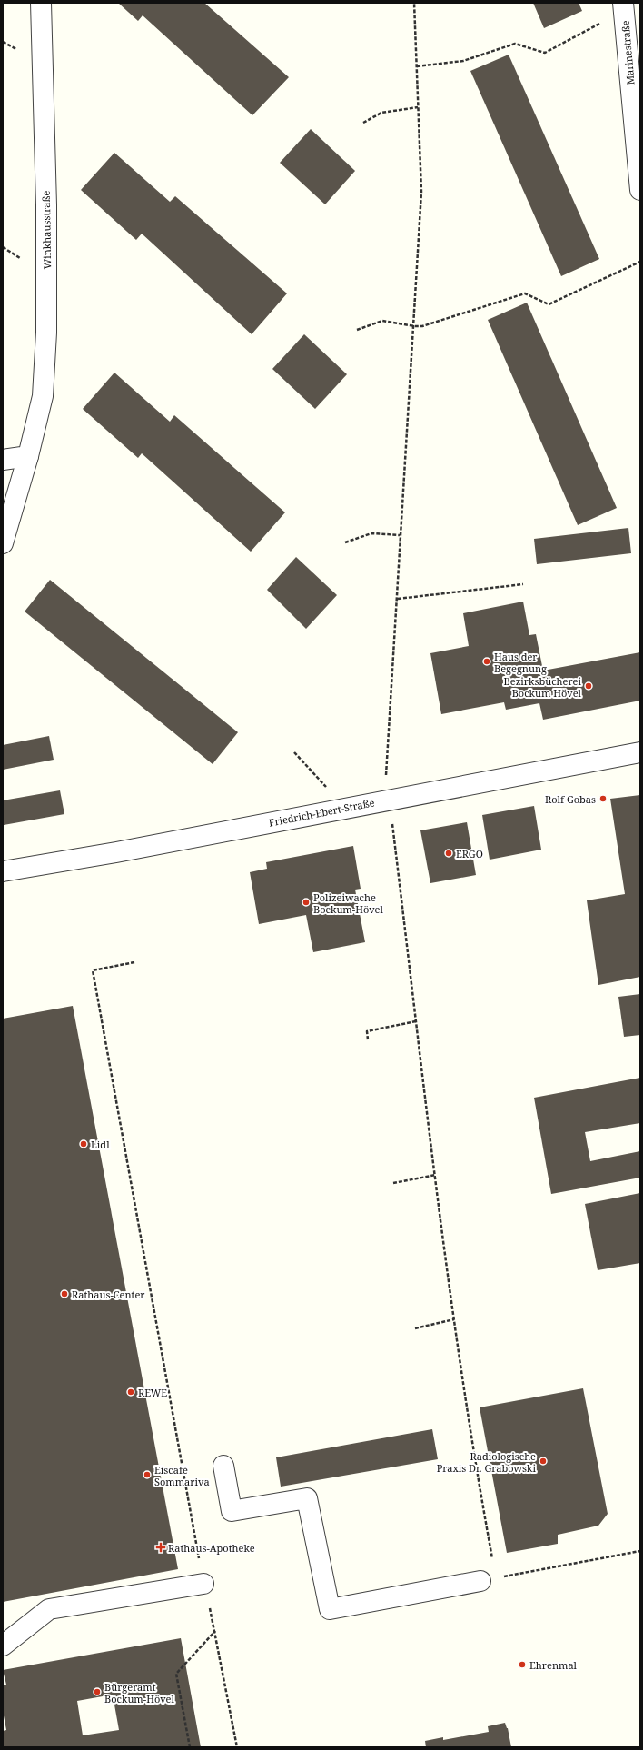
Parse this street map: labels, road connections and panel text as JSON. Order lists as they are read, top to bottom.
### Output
{
  "streets": {
    "street": ["Marinestraße", "Winkhausstraße", "Friedrich-Ebert-Straße"]
  },
  "places": {
    "other": [
      "Haus der Begegnung",
      "Bezirksbücherei Bockum Hövel",
      "Rolf Gobas",
      "ERGO",
      "Polizeiwache Bockum-Hövel",
      "Lidl",
      "Rathaus-Center",
      "REWE",
      "Radiologische Praxis Dr. Grabowski",
      "Eiscafé Sommariva",
      "Ehrenmal",
      "Bürgeramt Bockum-Hövel"
    ],
    "health": ["Rathaus-Apotheke"]
  }
}
